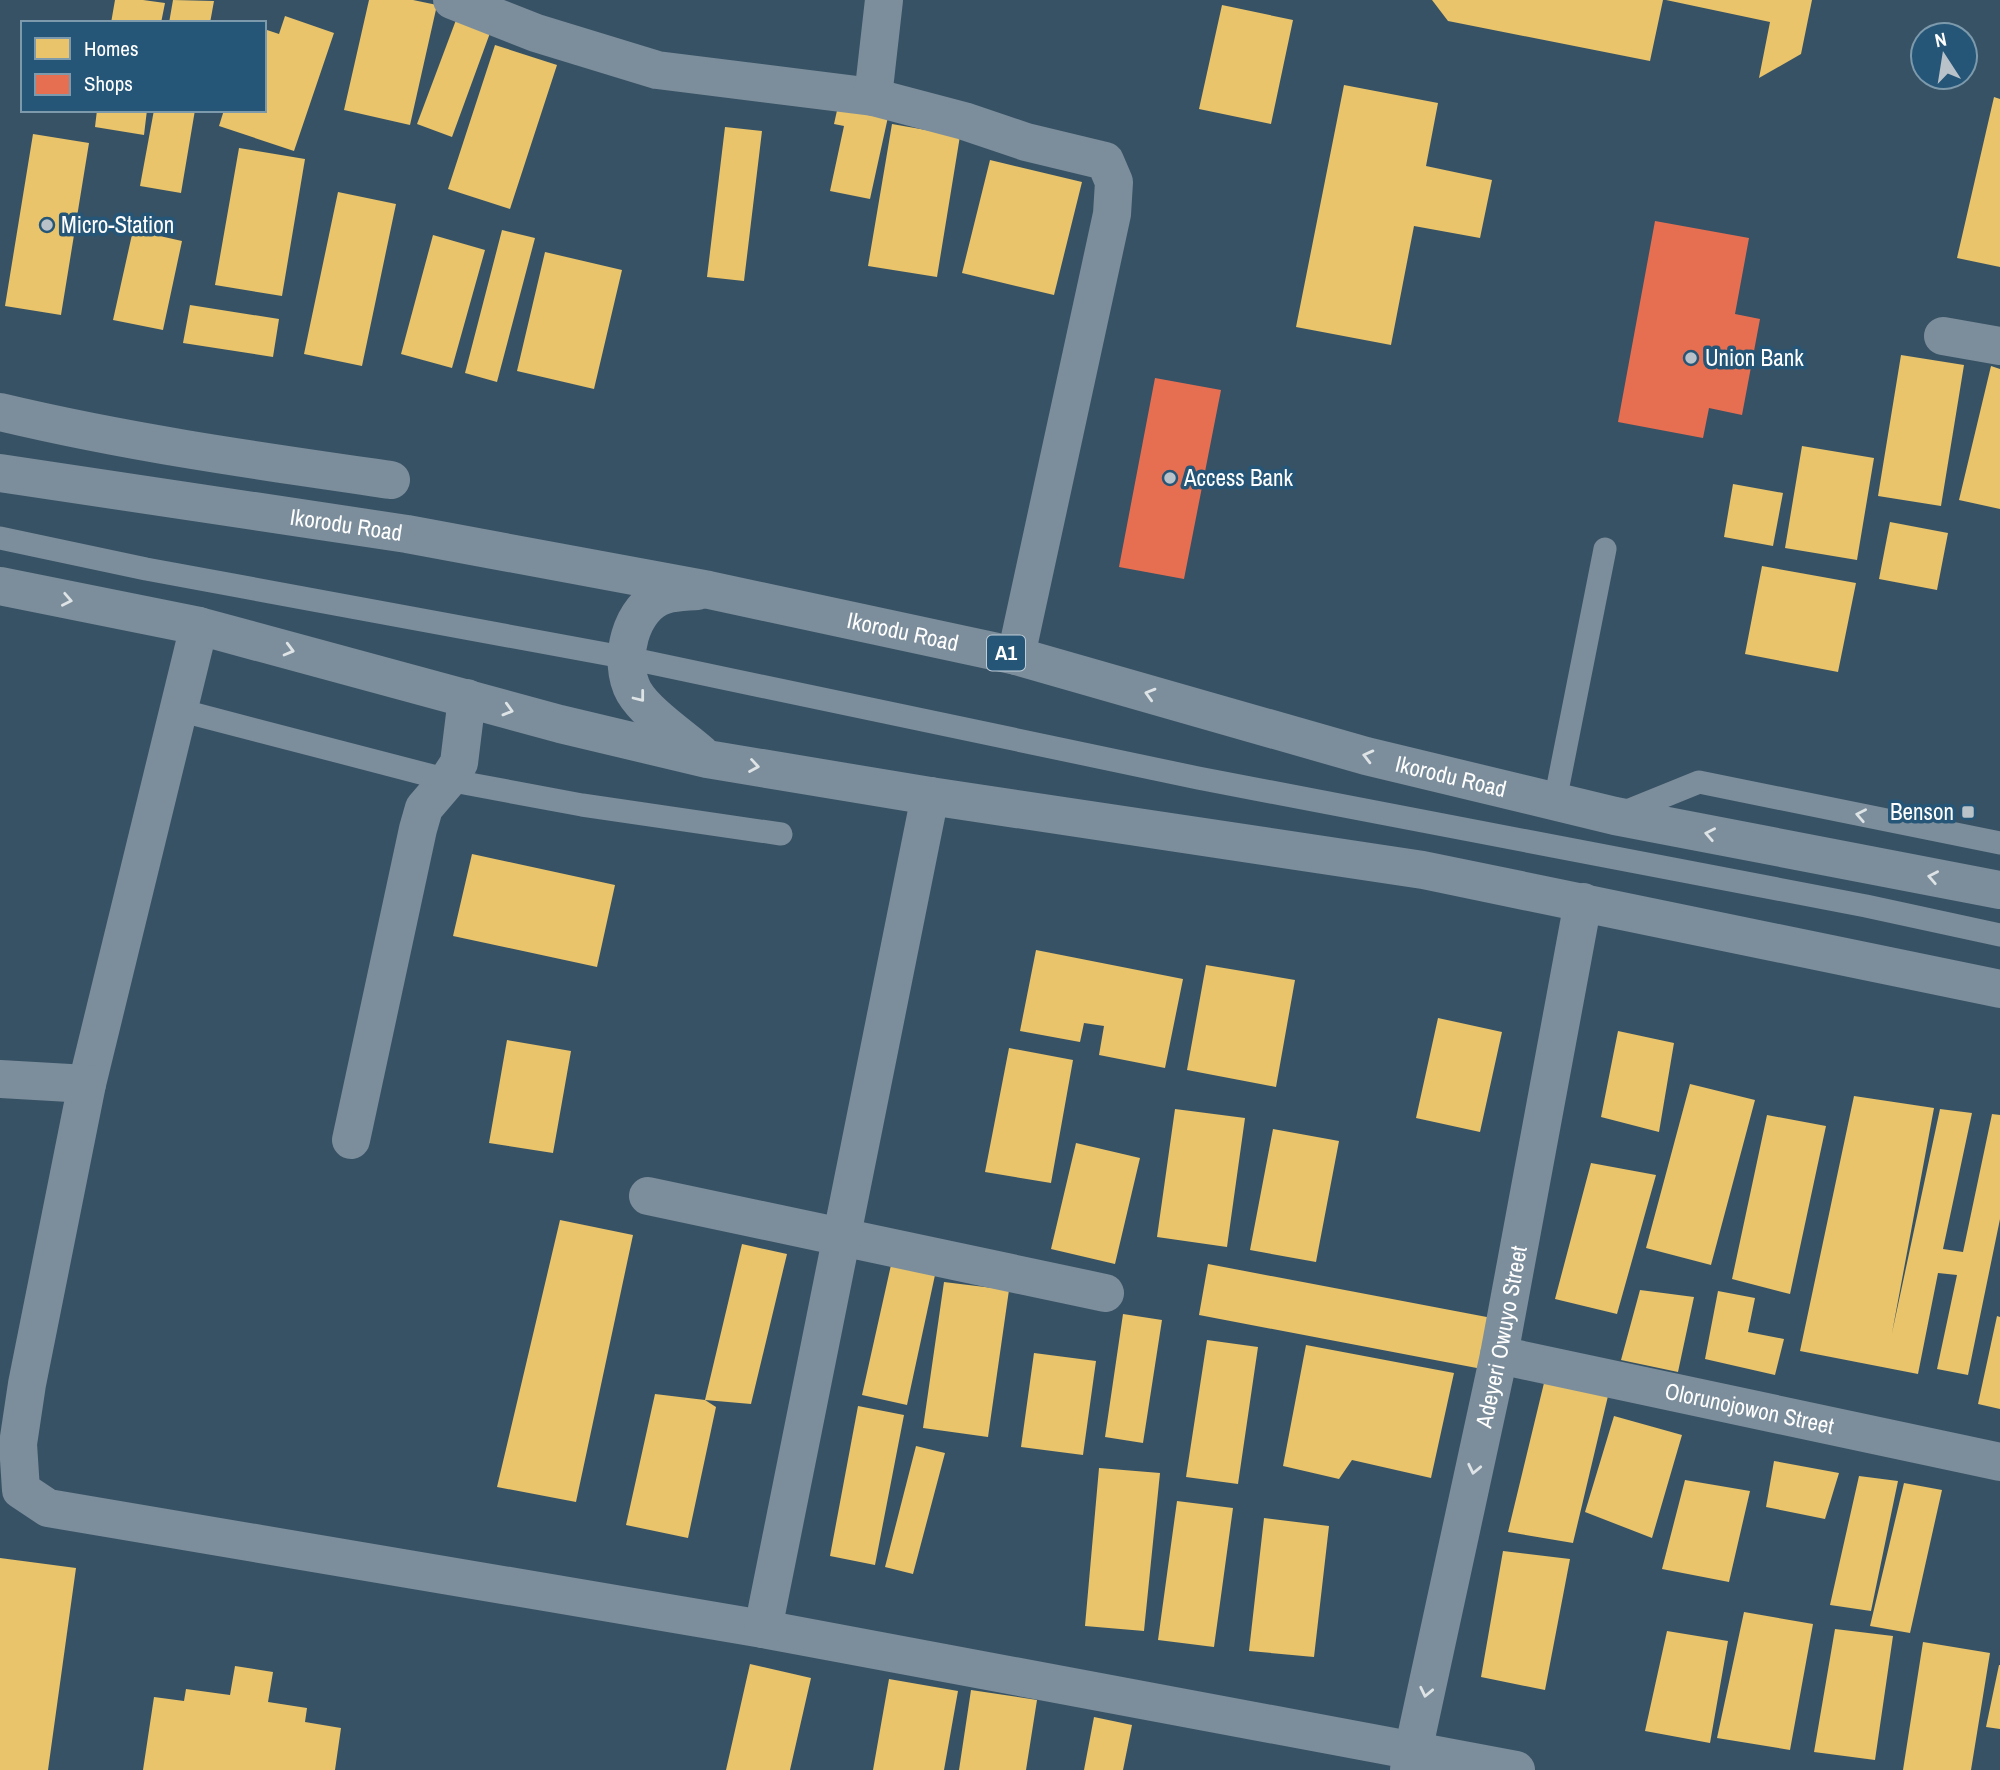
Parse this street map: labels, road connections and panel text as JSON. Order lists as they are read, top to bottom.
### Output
{
  "streets": {
    "main road": [
      "Ikorodu Road",
      "A1",
      "Adeyeri Owuyo Street",
      "Olorunojowon Street"
    ]
  },
  "crossings": [
    ["Adeyeri Owuyo Street", "Olorunojowon Street"]
  ],
  "one_way": ["Adeyeri Owuyo Street"],
  "places": {
    "other": ["Micro-Station", "Union Bank", "Access Bank"],
    "transit": ["Benson"]
  },
  "legend": ["Homes", "Shops"],
  "north": "top"
}
